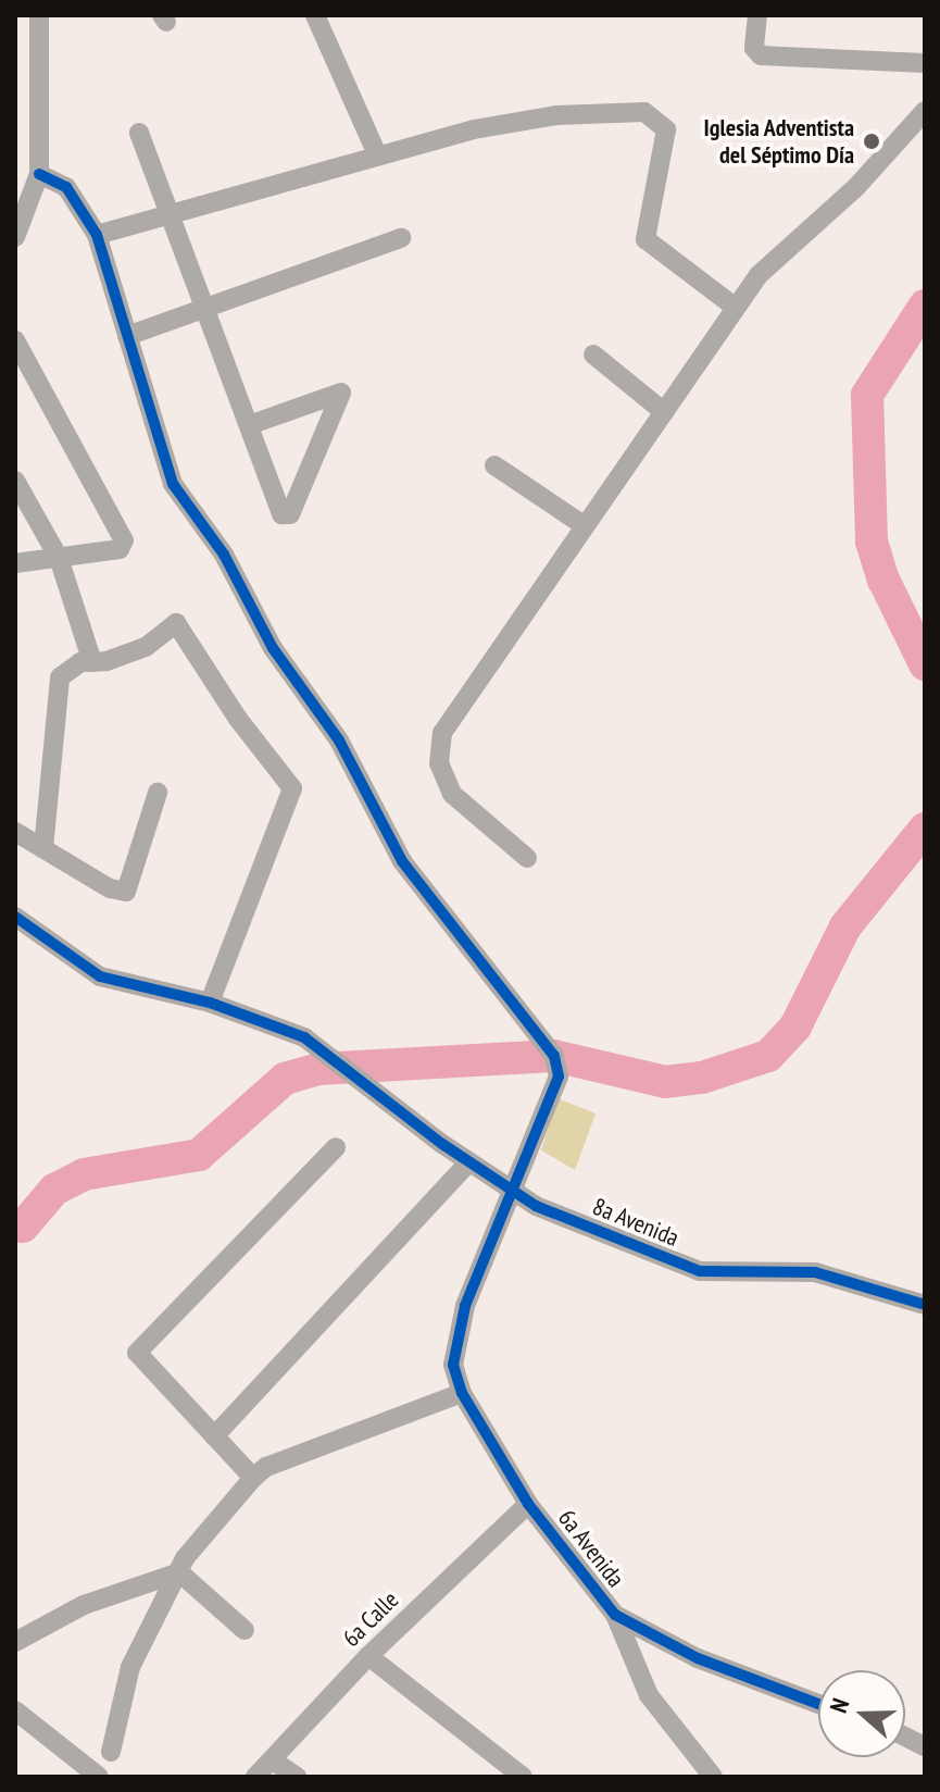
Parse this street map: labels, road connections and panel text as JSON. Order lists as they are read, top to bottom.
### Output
{
  "streets": {
    "street": ["8a Avenida", "6a Avenida", "6a Calle"]
  },
  "crossings": [
    ["6a Avenida", "6a Calle"]
  ],
  "places": ["Iglesia Adventista del Séptimo Día"],
  "north": "left"
}
